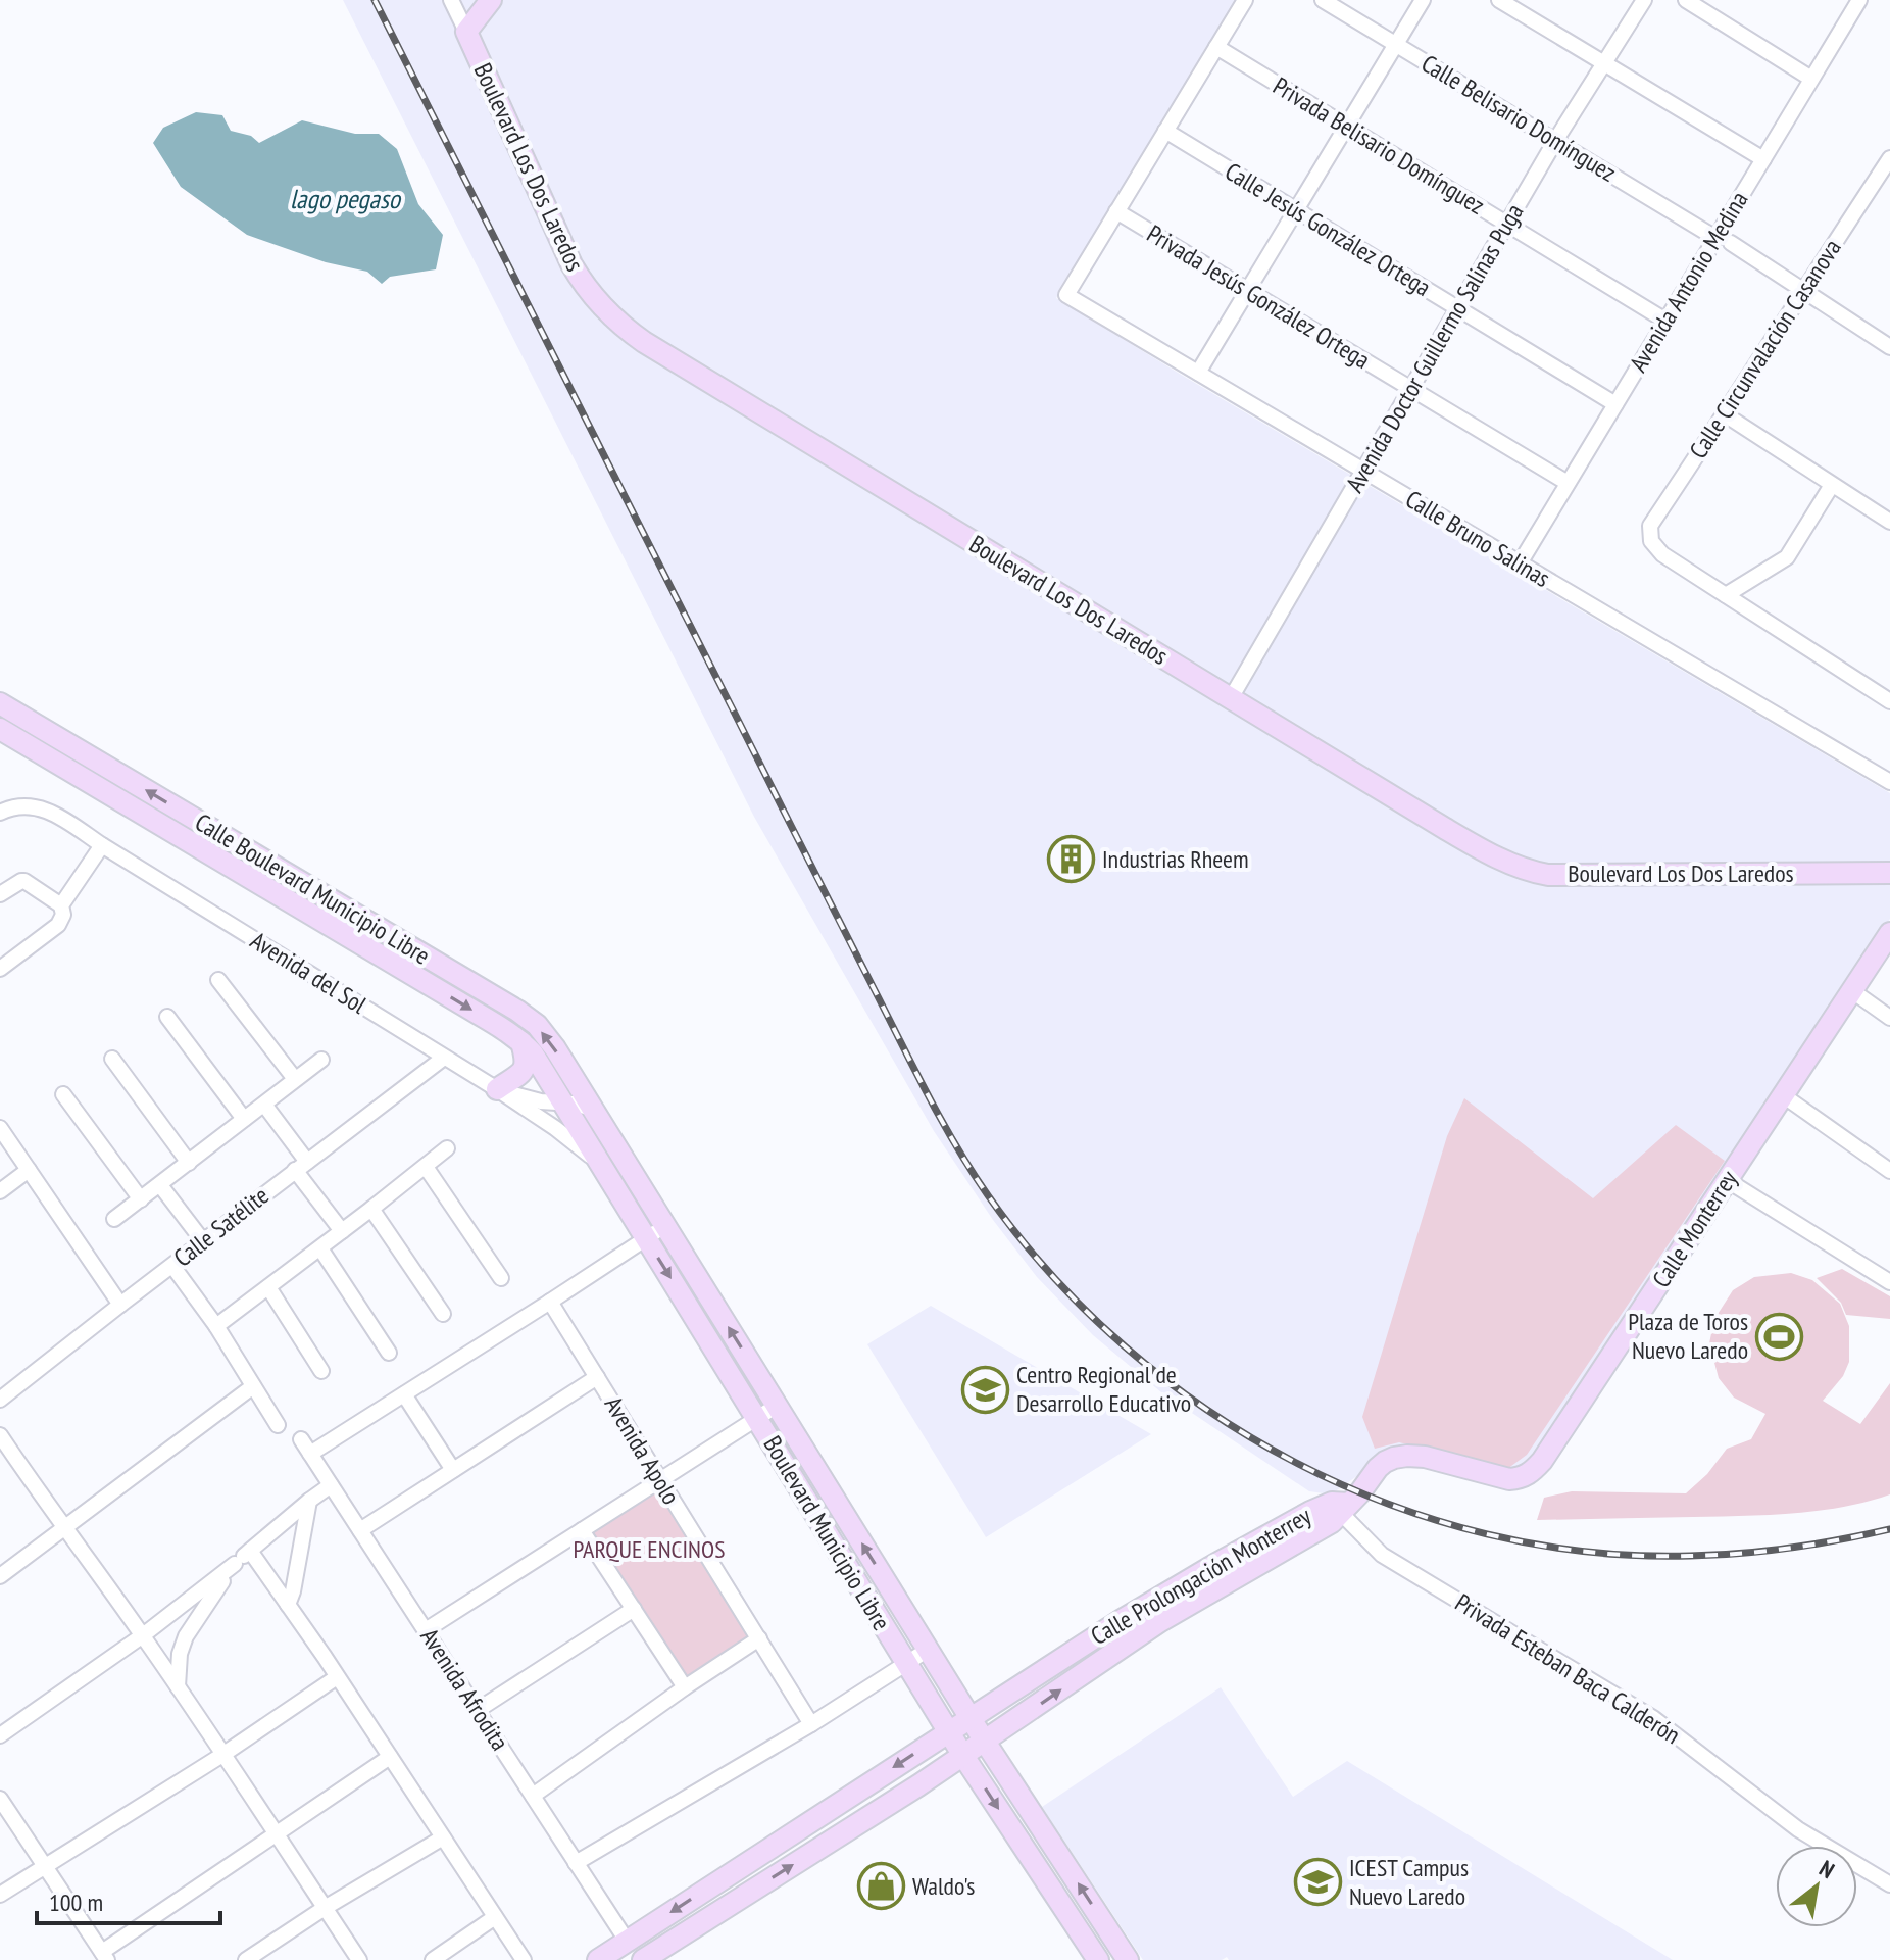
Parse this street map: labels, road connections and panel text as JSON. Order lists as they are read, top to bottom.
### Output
{
  "streets": {
    "main road": [
      "Boulevard Los Dos Laredos",
      "Calle Boulevard Municipio Libre",
      "Calle Monterrey",
      "Boulevard Municipio Libre",
      "Calle Prolongación Monterrey"
    ],
    "street": [
      "Calle Belisario Domínguez",
      "Privada Belisario Domínguez",
      "Calle Jesús González Ortega",
      "Avenida Antonio Medina",
      "Privada Jesús González Ortega",
      "Avenida Doctor Guillermo Salinas Puga",
      "Calle Circunvalación Casanova",
      "Calle Bruno Salinas",
      "Avenida del Sol",
      "Calle Satélite",
      "Avenida Apolo",
      "Privada Esteban Baca Calderón",
      "Avenida Afrodita"
    ]
  },
  "crossings": [
    ["Calle Belisario Domínguez", "Avenida Antonio Medina"],
    ["Calle Belisario Domínguez", "Avenida Doctor Guillermo Salinas Puga"],
    ["Calle Belisario Domínguez", "Calle Circunvalación Casanova"],
    ["Privada Belisario Domínguez", "Avenida Antonio Medina"],
    ["Privada Belisario Domínguez", "Avenida Doctor Guillermo Salinas Puga"],
    ["Boulevard Los Dos Laredos", "Avenida Doctor Guillermo Salinas Puga"],
    ["Calle Jesús González Ortega", "Avenida Antonio Medina"],
    ["Calle Jesús González Ortega", "Avenida Doctor Guillermo Salinas Puga"],
    ["Avenida Antonio Medina", "Privada Jesús González Ortega"],
    ["Avenida Antonio Medina", "Calle Bruno Salinas"],
    ["Privada Jesús González Ortega", "Avenida Doctor Guillermo Salinas Puga"],
    ["Privada Jesús González Ortega", "Calle Bruno Salinas"],
    ["Avenida Doctor Guillermo Salinas Puga", "Calle Bruno Salinas"],
    ["Calle Boulevard Municipio Libre", "Boulevard Municipio Libre"],
    ["Avenida del Sol", "Calle Satélite"],
    ["Avenida del Sol", "Boulevard Municipio Libre"],
    ["Calle Monterrey", "Calle Prolongación Monterrey"],
    ["Calle Monterrey", "Privada Esteban Baca Calderón"],
    ["Boulevard Municipio Libre", "Calle Prolongación Monterrey"],
    ["Calle Prolongación Monterrey", "Privada Esteban Baca Calderón"],
    ["Calle Prolongación Monterrey", "Avenida Afrodita"]
  ],
  "water": ["lago pegaso"],
  "parks": ["PARQUE ENCINOS"],
  "places": {
    "building": ["Industrias Rheem"],
    "sports": ["Plaza de Toros Nuevo Laredo"],
    "school or university": ["Centro Regional de Desarrollo Educativo", "ICEST Campus Nuevo Laredo"],
    "shop": ["Waldo's"]
  },
  "scale_bar": "100 m",
  "north": "top right"
}
